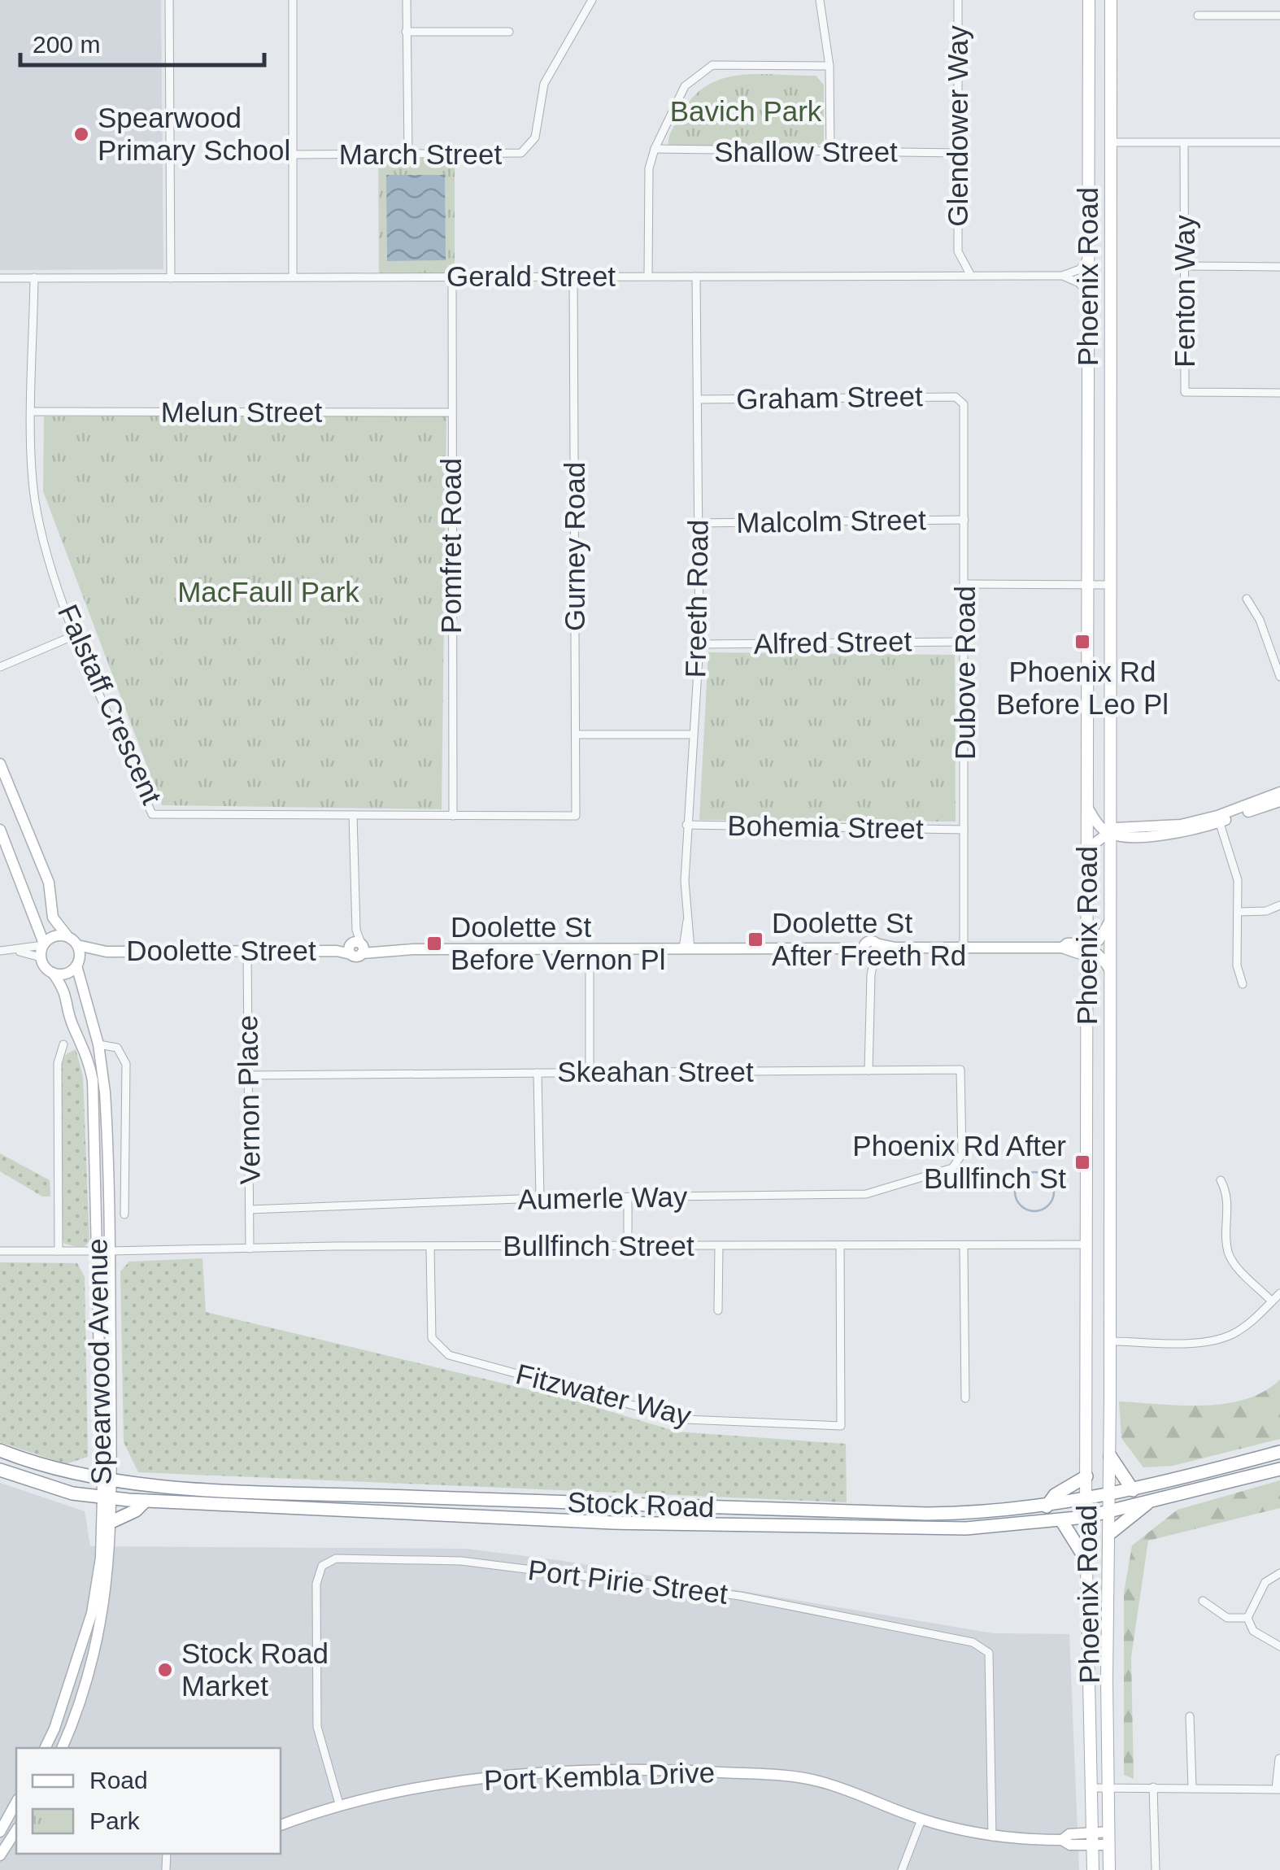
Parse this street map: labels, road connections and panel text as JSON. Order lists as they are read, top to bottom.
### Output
{
  "streets": {
    "highway": ["Stock Road"],
    "main road": ["Phoenix Road"],
    "street": [
      "Glendower Way",
      "Shallow Street",
      "March Street",
      "Gerald Street",
      "Fenton Way",
      "Graham Street",
      "Melun Street",
      "Malcolm Street",
      "Pomfret Road",
      "Gurney Road",
      "Freeth Road",
      "Alfred Street",
      "Dubove Road",
      "Falstaff Crescent",
      "Bohemia Street",
      "Doolette Street",
      "Skeahan Street",
      "Vernon Place",
      "Aumerle Way",
      "Bullfinch Street",
      "Spearwood Avenue",
      "Fitzwater Way",
      "Port Pirie Street",
      "Port Kembla Drive"
    ]
  },
  "crossings": [
    ["Glendower Way", "Shallow Street"],
    ["Glendower Way", "Gerald Street"],
    ["Gerald Street", "Pomfret Road"],
    ["Gerald Street", "Gurney Road"],
    ["Gerald Street", "Freeth Road"],
    ["Gerald Street", "Falstaff Crescent"],
    ["Phoenix Road", "Doolette Street"],
    ["Phoenix Road", "Bullfinch Street"],
    ["Phoenix Road", "Stock Road"],
    ["Phoenix Road", "Port Kembla Drive"],
    ["Graham Street", "Freeth Road"],
    ["Graham Street", "Dubove Road"],
    ["Melun Street", "Pomfret Road"],
    ["Melun Street", "Falstaff Crescent"],
    ["Malcolm Street", "Freeth Road"],
    ["Malcolm Street", "Dubove Road"],
    ["Pomfret Road", "Falstaff Crescent"],
    ["Gurney Road", "Falstaff Crescent"],
    ["Freeth Road", "Alfred Street"],
    ["Freeth Road", "Bohemia Street"],
    ["Freeth Road", "Doolette Street"],
    ["Alfred Street", "Dubove Road"],
    ["Dubove Road", "Bohemia Street"],
    ["Dubove Road", "Doolette Street"],
    ["Doolette Street", "Vernon Place"],
    ["Doolette Street", "Spearwood Avenue"],
    ["Skeahan Street", "Vernon Place"],
    ["Skeahan Street", "Aumerle Way"],
    ["Vernon Place", "Aumerle Way"],
    ["Vernon Place", "Bullfinch Street"],
    ["Bullfinch Street", "Spearwood Avenue"],
    ["Bullfinch Street", "Fitzwater Way"],
    ["Spearwood Avenue", "Stock Road"],
    ["Port Pirie Street", "Port Kembla Drive"]
  ],
  "parks": ["Bavich Park", "MacFaull Park"],
  "places": {
    "other": ["Spearwood Primary School", "Stock Road Market"],
    "transit": [
      "Phoenix Rd Before Leo Pl",
      "Doolette St After Freeth Rd",
      "Doolette St Before Vernon Pl",
      "Phoenix Rd After Bullfinch St"
    ]
  },
  "legend": ["Road", "Park"],
  "scale_bar": "200 m"
}
